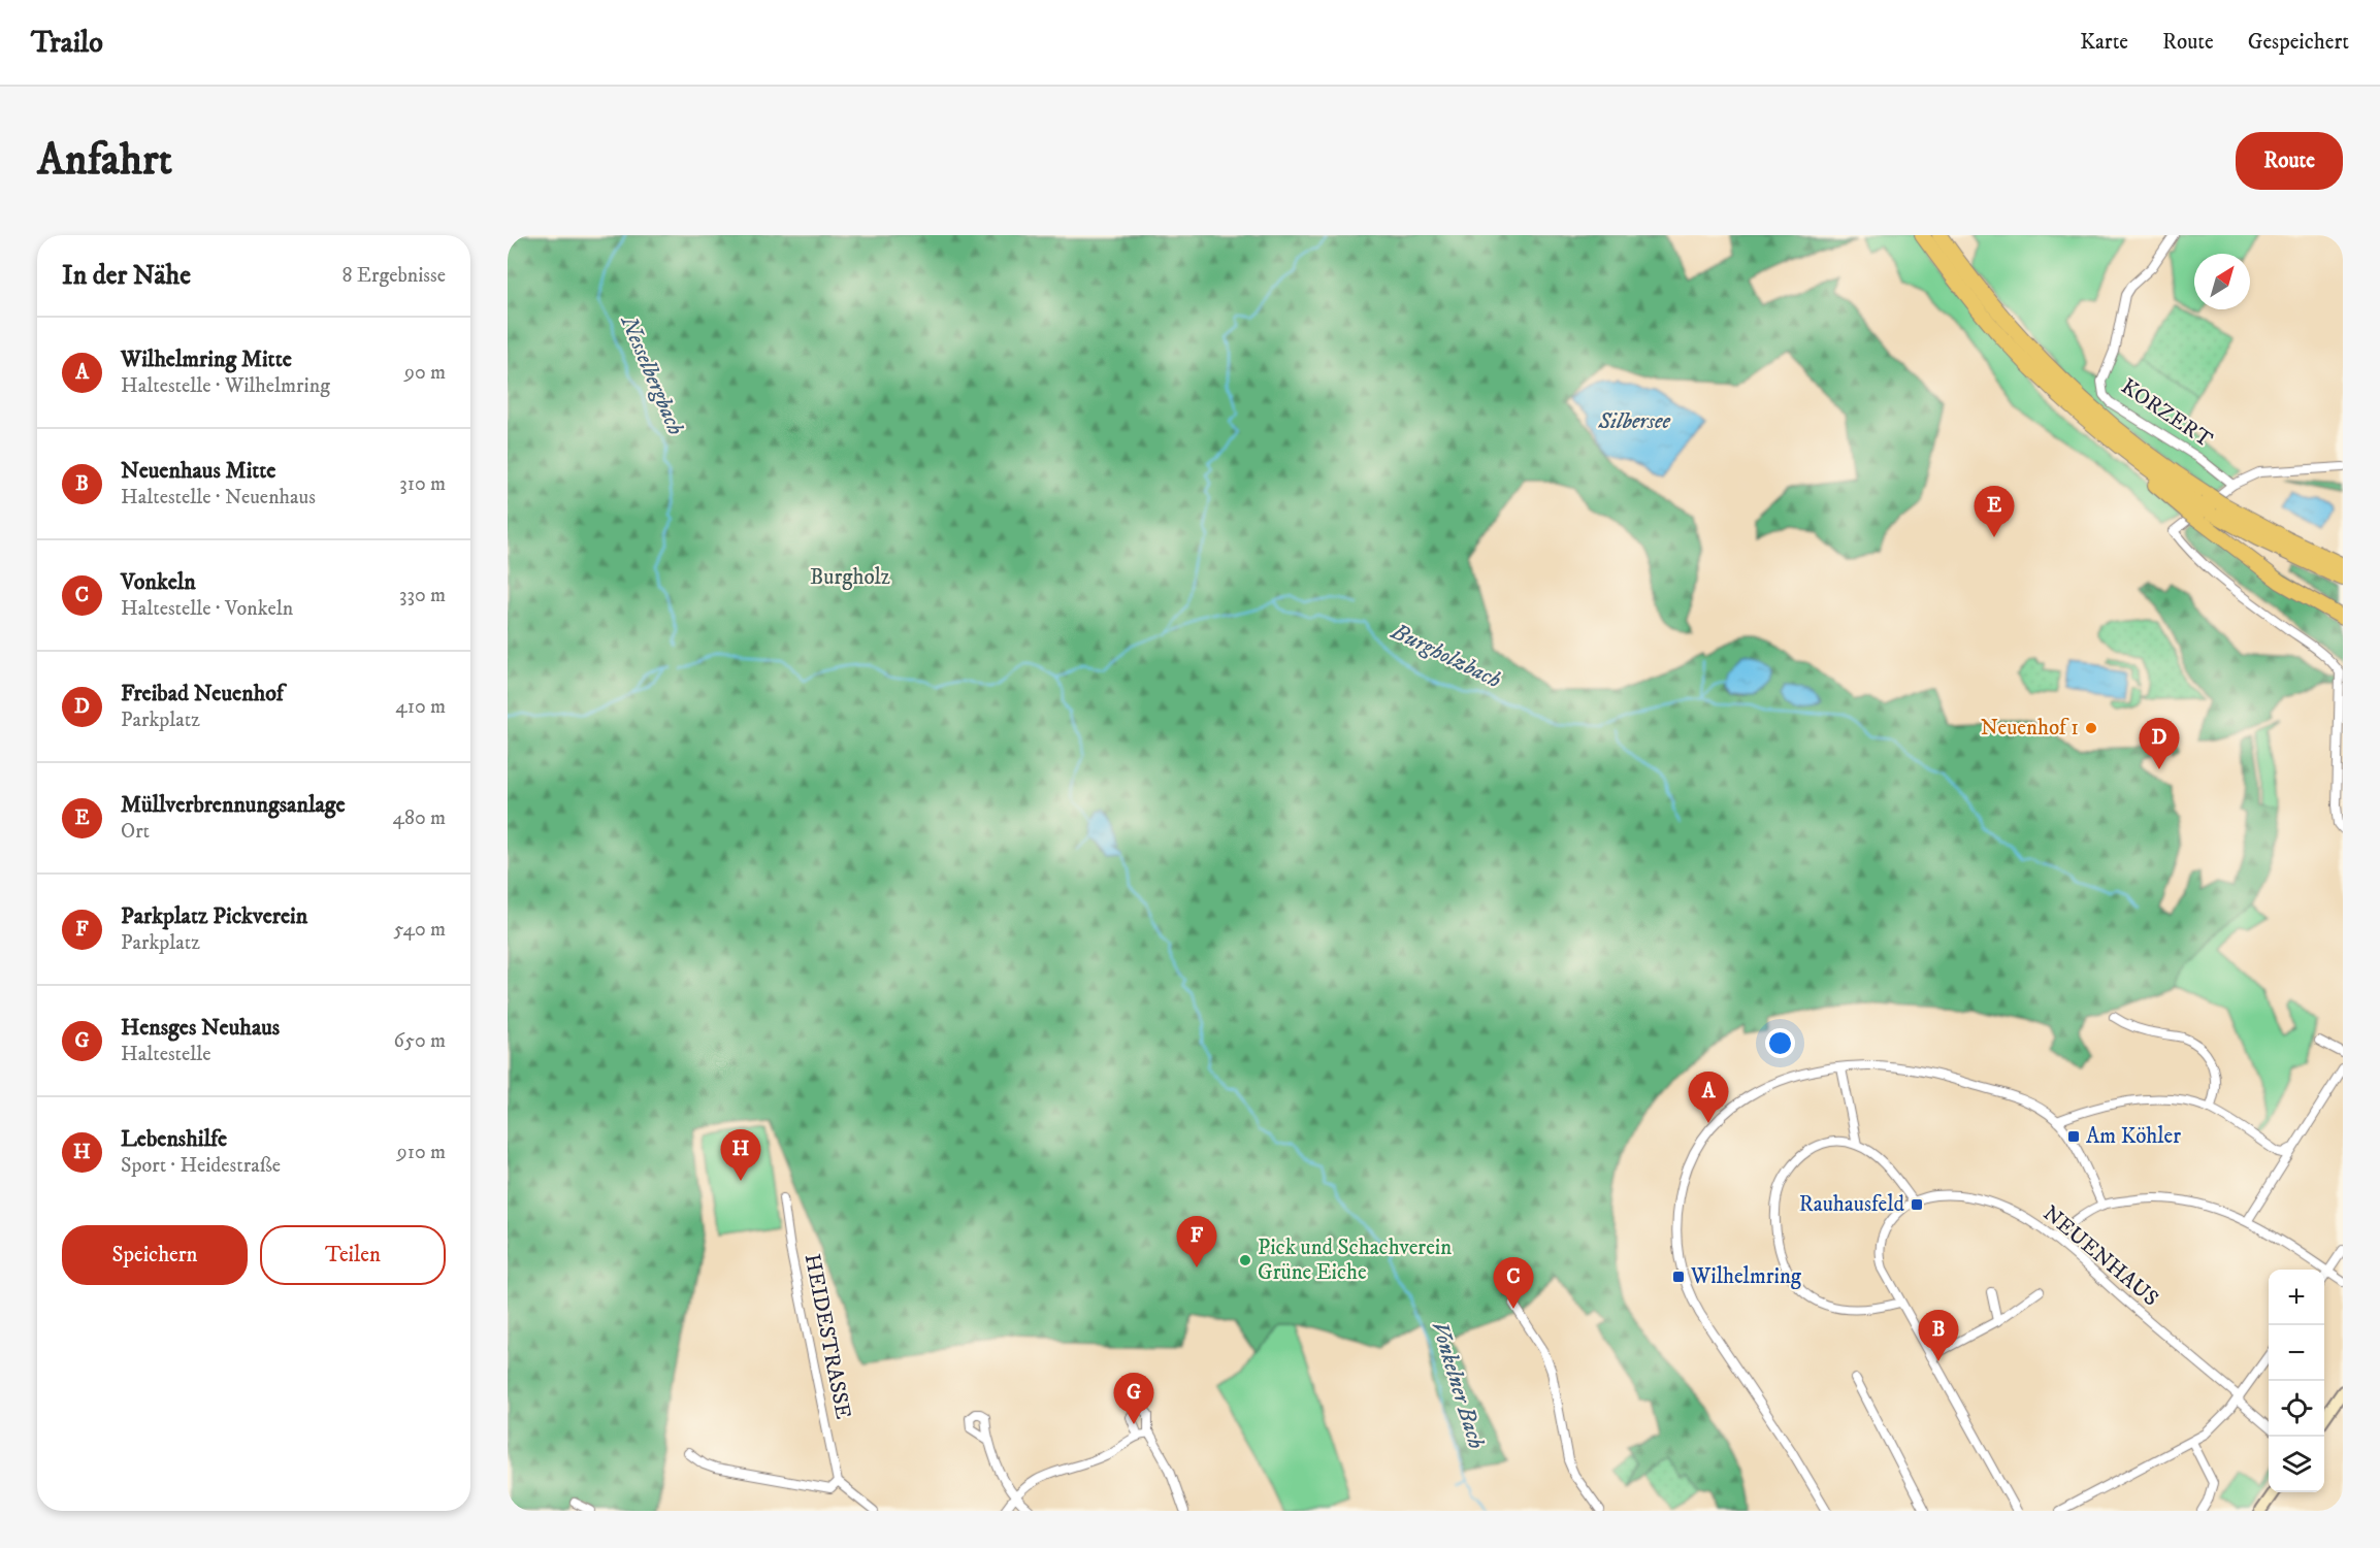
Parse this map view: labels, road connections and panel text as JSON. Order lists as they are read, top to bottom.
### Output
{
  "streets": {
    "street": ["KORZERT", "NEUENHAUS", "HEIDESTRASSE"]
  },
  "water": [
    "Nesselbergbach",
    "Silbersee",
    "Burgholzbach",
    "Vonkelner Bach"
  ],
  "parks": ["Burgholz"],
  "places": {
    "other": ["Neuenhof 1", "Pick und Schachverein Grüne Eiche"],
    "transit": ["Am Köhler", "Rauhausfeld", "Wilhelmring"]
  },
  "north": "top right",
  "page": {
    "header": "Trailo",
    "nav": ["Karte", "Route", "Gespeichert"],
    "buttons": [
      "Route",
      ["Speichern", "Teilen"]
    ],
    "title": "Anfahrt",
    "heading": ["In der Nähe", "8 Ergebnisse"],
    "list": [
      {
        "mark": "A",
        "name": "Wilhelmring Mitte",
        "note": "Haltestelle · Wilhelmring",
        "value": "90 m"
      },
      {
        "mark": "B",
        "name": "Neuenhaus Mitte",
        "note": "Haltestelle · Neuenhaus",
        "value": "310 m"
      },
      {
        "mark": "C",
        "name": "Vonkeln",
        "note": "Haltestelle · Vonkeln",
        "value": "330 m"
      },
      {
        "mark": "D",
        "name": "Freibad Neuenhof",
        "note": "Parkplatz",
        "value": "410 m"
      },
      {
        "mark": "E",
        "name": "Müllverbrennungsanlage",
        "note": "Ort",
        "value": "480 m"
      },
      {
        "mark": "F",
        "name": "Parkplatz Pickverein",
        "note": "Parkplatz",
        "value": "540 m"
      },
      {
        "mark": "G",
        "name": "Hensges Neuhaus",
        "note": "Haltestelle",
        "value": "650 m"
      },
      {
        "mark": "H",
        "name": "Lebenshilfe",
        "note": "Sport · Heidestraße",
        "value": "910 m"
      }
    ],
    "pins": [
      "E",
      "D",
      "A",
      "H",
      "F",
      "C",
      "B",
      "G"
    ],
    "map_buttons": ["+", "−"]
  }
}
